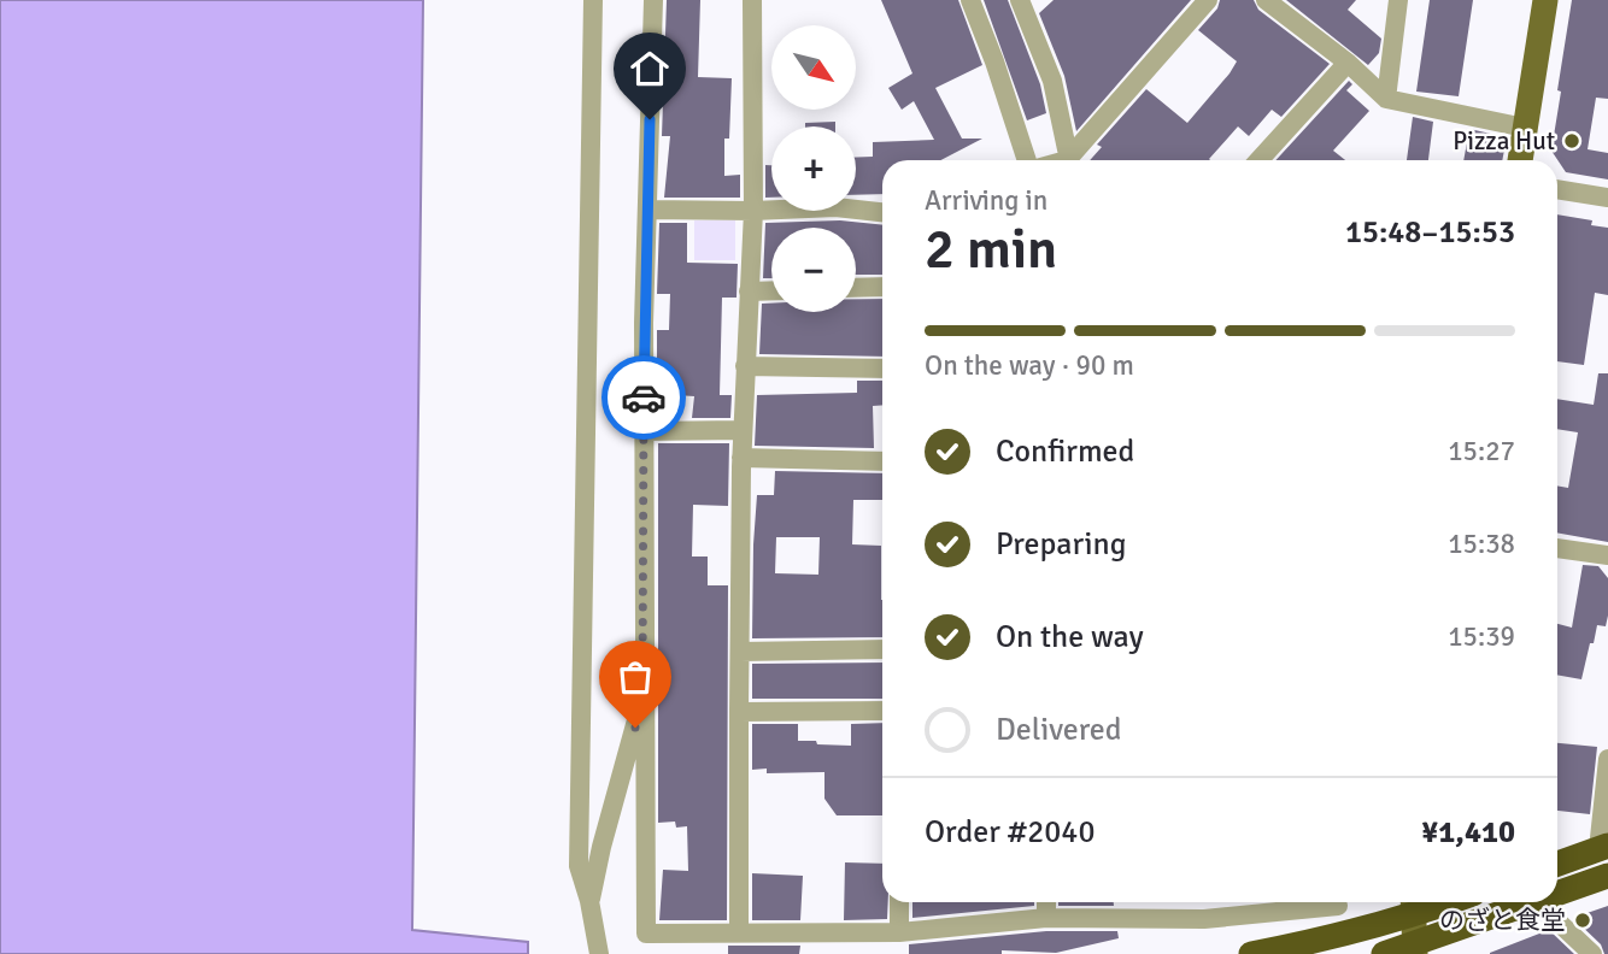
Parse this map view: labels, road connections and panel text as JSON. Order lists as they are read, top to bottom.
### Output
{
  "places": ["Pizza Hut", "のざと食堂"],
  "north": "bottom right",
  "page": {
    "map_buttons": ["+", "−"],
    "heading": ["2 min", "Arriving in", "15:48–15:53"],
    "panel": ["Order #2040", "¥1,410"],
    "bar": "On the way · 90 m",
    "list": [
      ["Confirmed", "15:27"],
      ["Preparing", "15:38"],
      ["On the way", "15:39"],
      "Delivered"
    ]
  }
}
